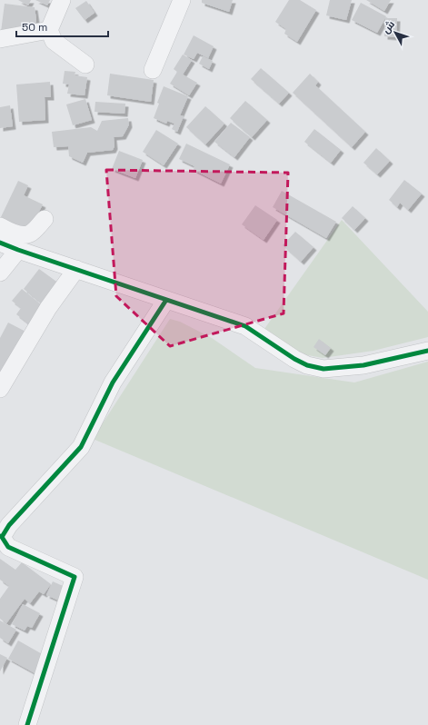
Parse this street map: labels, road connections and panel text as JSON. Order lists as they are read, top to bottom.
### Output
{
  "scale_bar": "50 m",
  "north": "top left"
}
